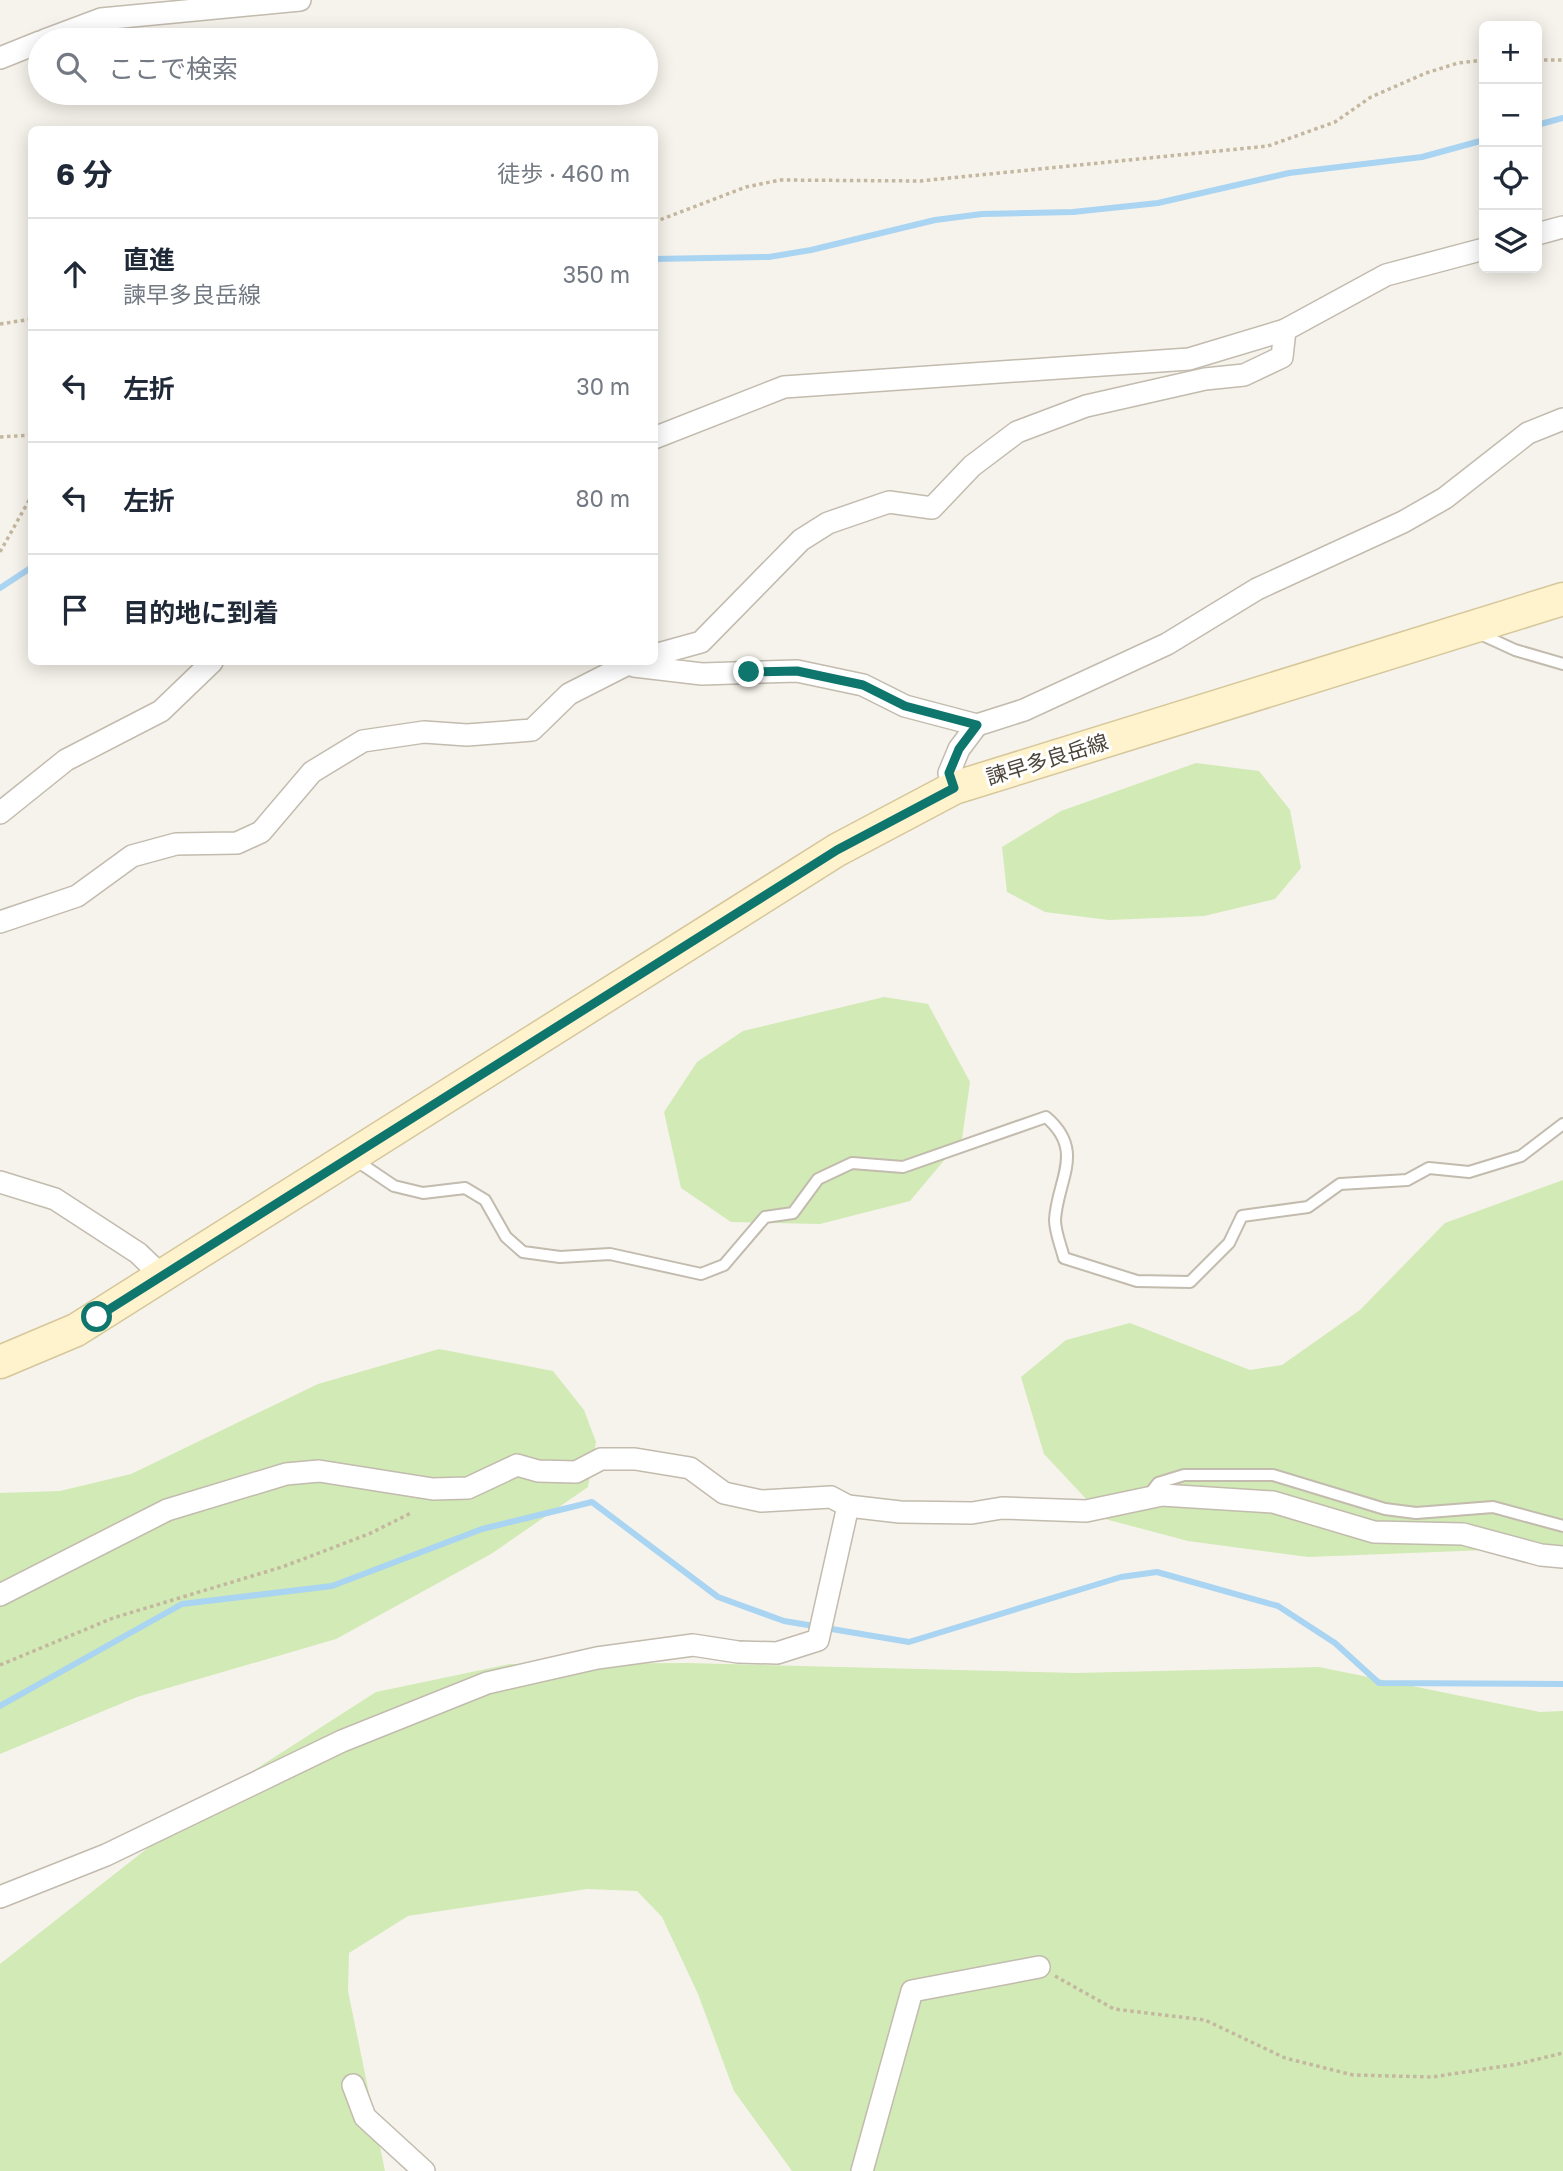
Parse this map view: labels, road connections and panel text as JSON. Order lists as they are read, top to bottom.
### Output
{
  "streets": {
    "main road": ["諫早多良岳線"]
  },
  "page": {
    "map_buttons": ["+", "−"],
    "search": "ここで検索",
    "heading": ["6 分", "徒歩 · 460 m"],
    "list": [
      ["直進", "諫早多良岳線", "350 m"],
      ["左折", "30 m"],
      ["左折", "80 m"],
      "目的地に到着"
    ]
  }
}
